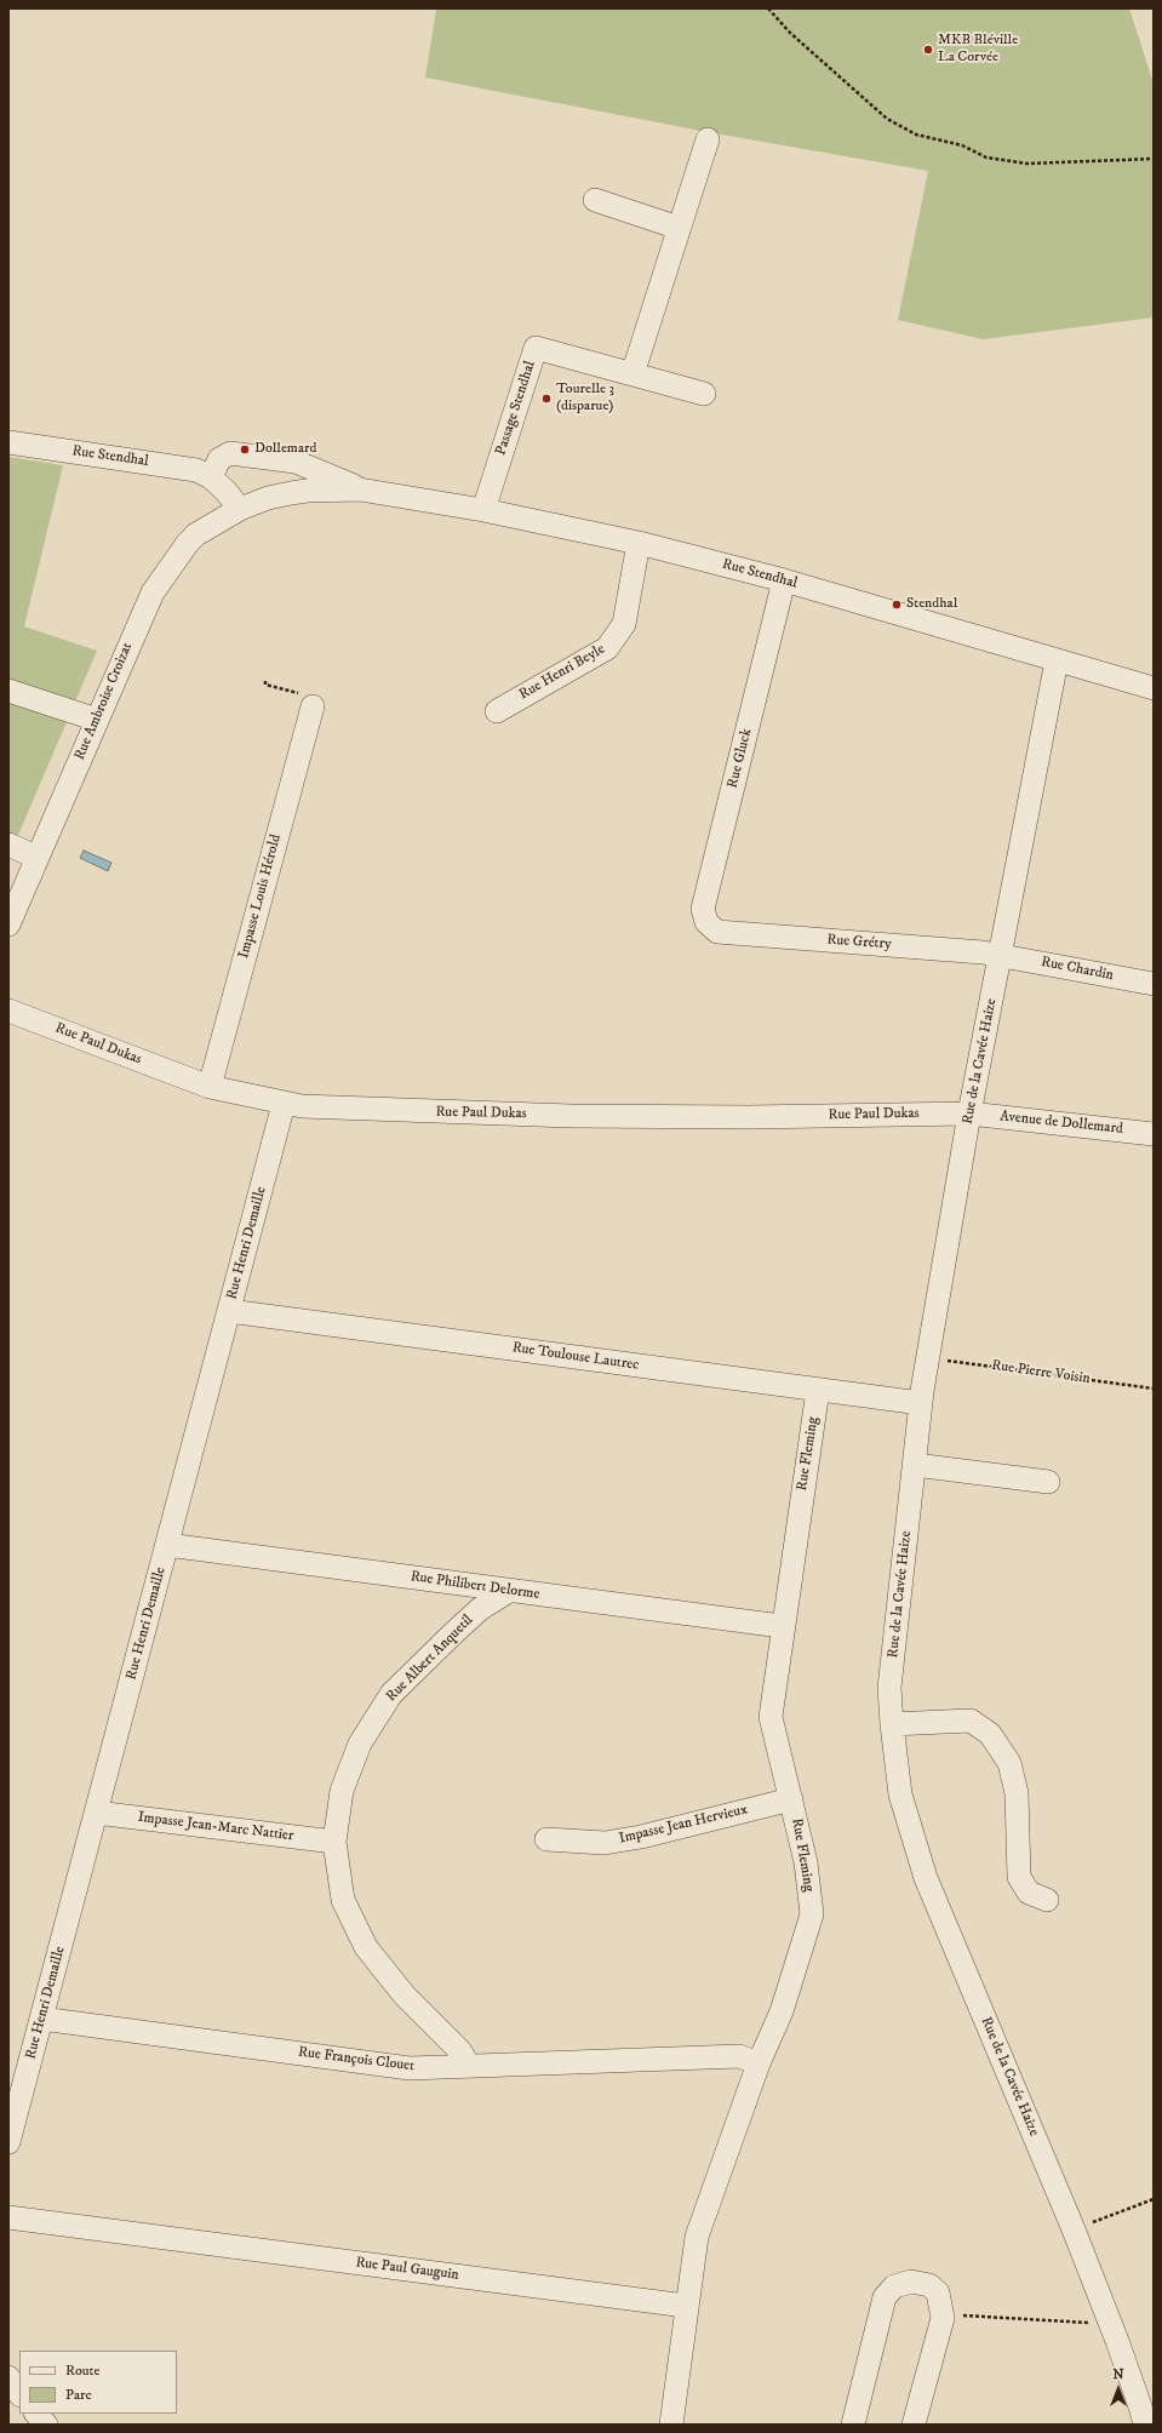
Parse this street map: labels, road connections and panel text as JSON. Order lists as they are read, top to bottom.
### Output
{
  "streets": {
    "street": [
      "Passage Stendhal",
      "Rue Stendhal",
      "Rue Henri Beyle",
      "Rue Ambroise Croizat",
      "Rue Gluck",
      "Impasse Louis Hérold",
      "Rue Grétry",
      "Rue Chardin",
      "Rue Paul Dukas",
      "Rue de la Cavée Haize",
      "Avenue de Dollemard",
      "Rue Henri Demaille",
      "Rue Toulouse Lautrec",
      "Rue Fleming",
      "Rue Philibert Delorme",
      "Rue Albert Anquetil",
      "Impasse Jean Hervieux",
      "Impasse Jean-Marc Nattier",
      "Rue François Clouet",
      "Rue Paul Gauguin"
    ],
    "path": ["Rue Pierre Voisin"]
  },
  "crossings": [
    ["Passage Stendhal", "Rue Stendhal"],
    ["Rue Stendhal", "Rue Henri Beyle"],
    ["Rue Stendhal", "Rue Ambroise Croizat"],
    ["Rue Stendhal", "Rue Gluck"],
    ["Rue Stendhal", "Rue de la Cavée Haize"],
    ["Rue Gluck", "Rue Grétry"],
    ["Impasse Louis Hérold", "Rue Paul Dukas"],
    ["Rue Grétry", "Rue Chardin"],
    ["Rue Grétry", "Rue de la Cavée Haize"],
    ["Rue Chardin", "Rue de la Cavée Haize"],
    ["Rue Paul Dukas", "Rue de la Cavée Haize"],
    ["Rue Paul Dukas", "Avenue de Dollemard"],
    ["Rue Paul Dukas", "Rue Henri Demaille"],
    ["Rue de la Cavée Haize", "Avenue de Dollemard"],
    ["Rue de la Cavée Haize", "Rue Toulouse Lautrec"],
    ["Rue de la Cavée Haize", "Rue Pierre Voisin"],
    ["Rue Henri Demaille", "Rue Toulouse Lautrec"],
    ["Rue Henri Demaille", "Rue Philibert Delorme"],
    ["Rue Henri Demaille", "Impasse Jean-Marc Nattier"],
    ["Rue Henri Demaille", "Rue François Clouet"],
    ["Rue Toulouse Lautrec", "Rue Fleming"],
    ["Rue Fleming", "Rue Philibert Delorme"],
    ["Rue Fleming", "Impasse Jean Hervieux"],
    ["Rue Fleming", "Rue François Clouet"],
    ["Rue Fleming", "Rue Paul Gauguin"],
    ["Rue Philibert Delorme", "Rue Albert Anquetil"],
    ["Rue Albert Anquetil", "Impasse Jean-Marc Nattier"],
    ["Rue Albert Anquetil", "Rue François Clouet"]
  ],
  "places": [
    "MKB Bléville La Corvée",
    "Tourelle 3 (disparue)",
    "Dollemard",
    "Stendhal"
  ],
  "legend": ["Route", "Parc"],
  "north": "top"
}
